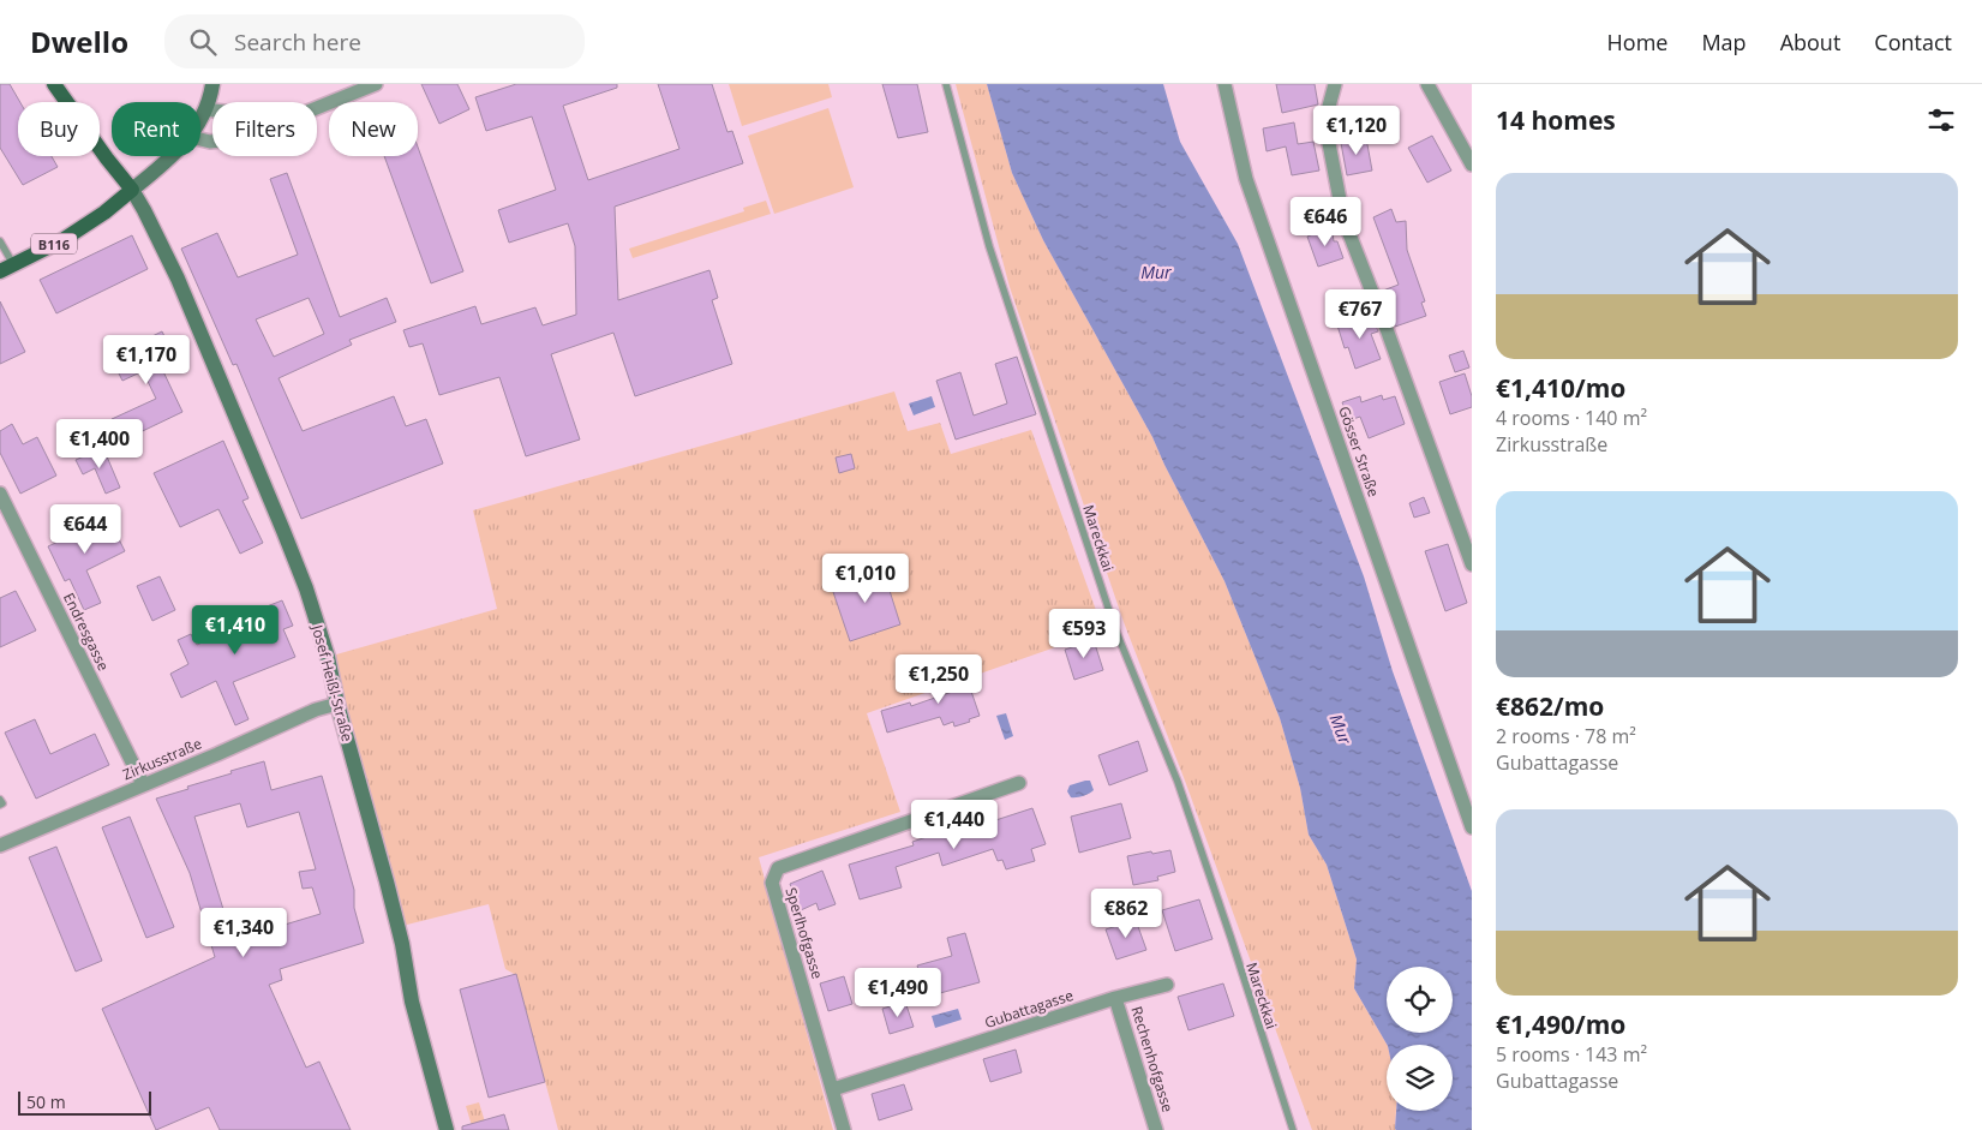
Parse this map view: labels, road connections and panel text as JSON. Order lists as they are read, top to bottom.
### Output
{
  "streets": {
    "main road": ["B116", "Josef Heißl-Straße"],
    "street": [
      "Gösser Straße",
      "Endresgasse",
      "Zirkusstraße",
      "Sperlhofgasse",
      "Gubattagasse",
      "Rechenhofgasse"
    ],
    "lane": ["Mareckkai"]
  },
  "crossings": [
    ["B116", "Josef Heißl-Straße"],
    ["Endresgasse", "Zirkusstraße"],
    ["Josef Heißl-Straße", "Zirkusstraße"],
    ["Sperlhofgasse", "Gubattagasse"],
    ["Gubattagasse", "Rechenhofgasse"]
  ],
  "water": ["Mur"],
  "scale_bar": "50 m",
  "page": {
    "header": "Dwello",
    "search": "Search here",
    "nav": [
      "Home",
      "Map",
      "About",
      "Contact"
    ],
    "heading": "14 homes",
    "chip": [
      "Buy",
      "Rent",
      "Filters",
      "New"
    ],
    "price": [
      "€1,120",
      "€646",
      "€767",
      "€1,170",
      "€1,400",
      "€644",
      "€1,010",
      "€1,410",
      "€593",
      "€1,250",
      "€1,440",
      "€862",
      "€1,340",
      "€1,490"
    ],
    "list": [
      {
        "name": "€1,410/mo",
        "note": "4 rooms · 140 m² · Zirkusstraße"
      },
      {
        "name": "€862/mo",
        "note": "2 rooms · 78 m² · Gubattagasse"
      },
      {
        "name": "€1,490/mo",
        "note": "5 rooms · 143 m² · Gubattagasse"
      }
    ],
    "scale": "50 m"
  }
}
